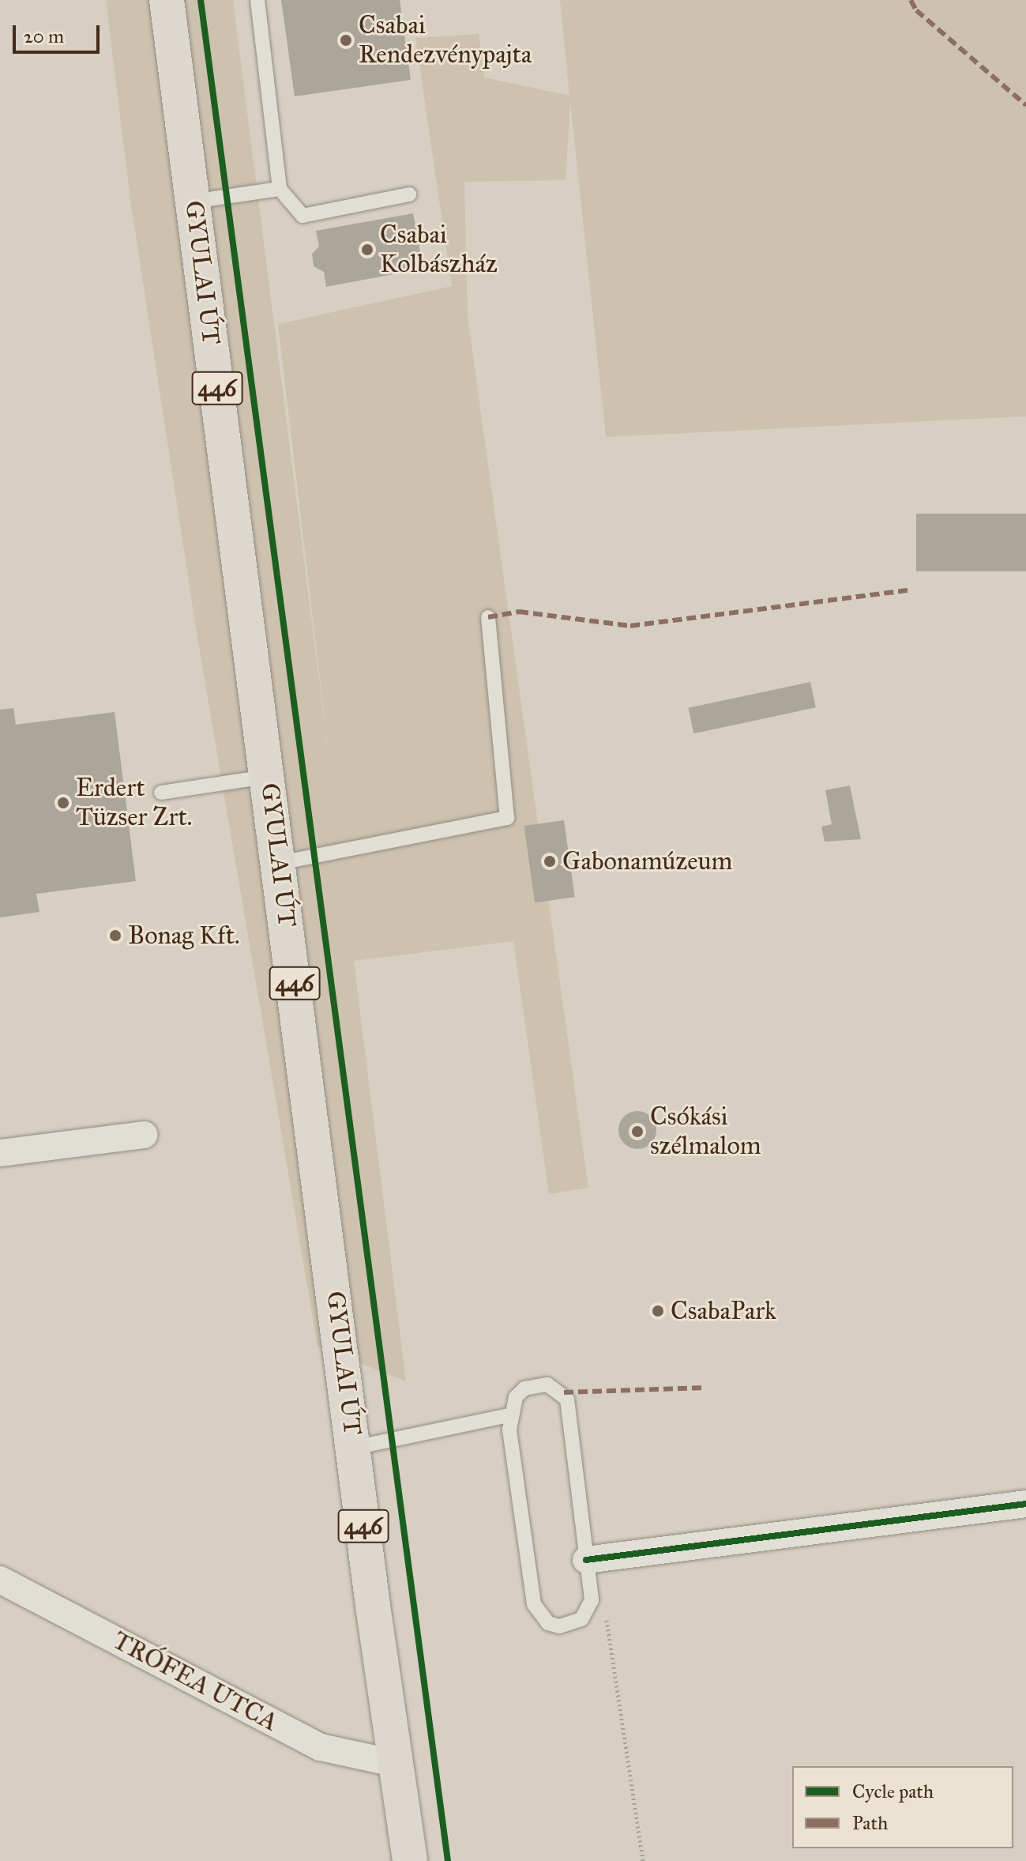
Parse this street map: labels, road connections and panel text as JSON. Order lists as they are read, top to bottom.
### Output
{
  "streets": {
    "main road": ["GYULAI ÚT", "446"],
    "street": ["TRÓFEA UTCA"]
  },
  "crossings": [
    ["GYULAI ÚT", "TRÓFEA UTCA"]
  ],
  "places": [
    "Csabai Rendezvénypajta",
    "Csabai Kolbászház",
    "Erdert Tüzser Zrt.",
    "Gabonamúzeum",
    "Bonag Kft.",
    "Csókási szélmalom",
    "CsabaPark"
  ],
  "legend": ["Cycle path", "Path"],
  "scale_bar": "20 m"
}
